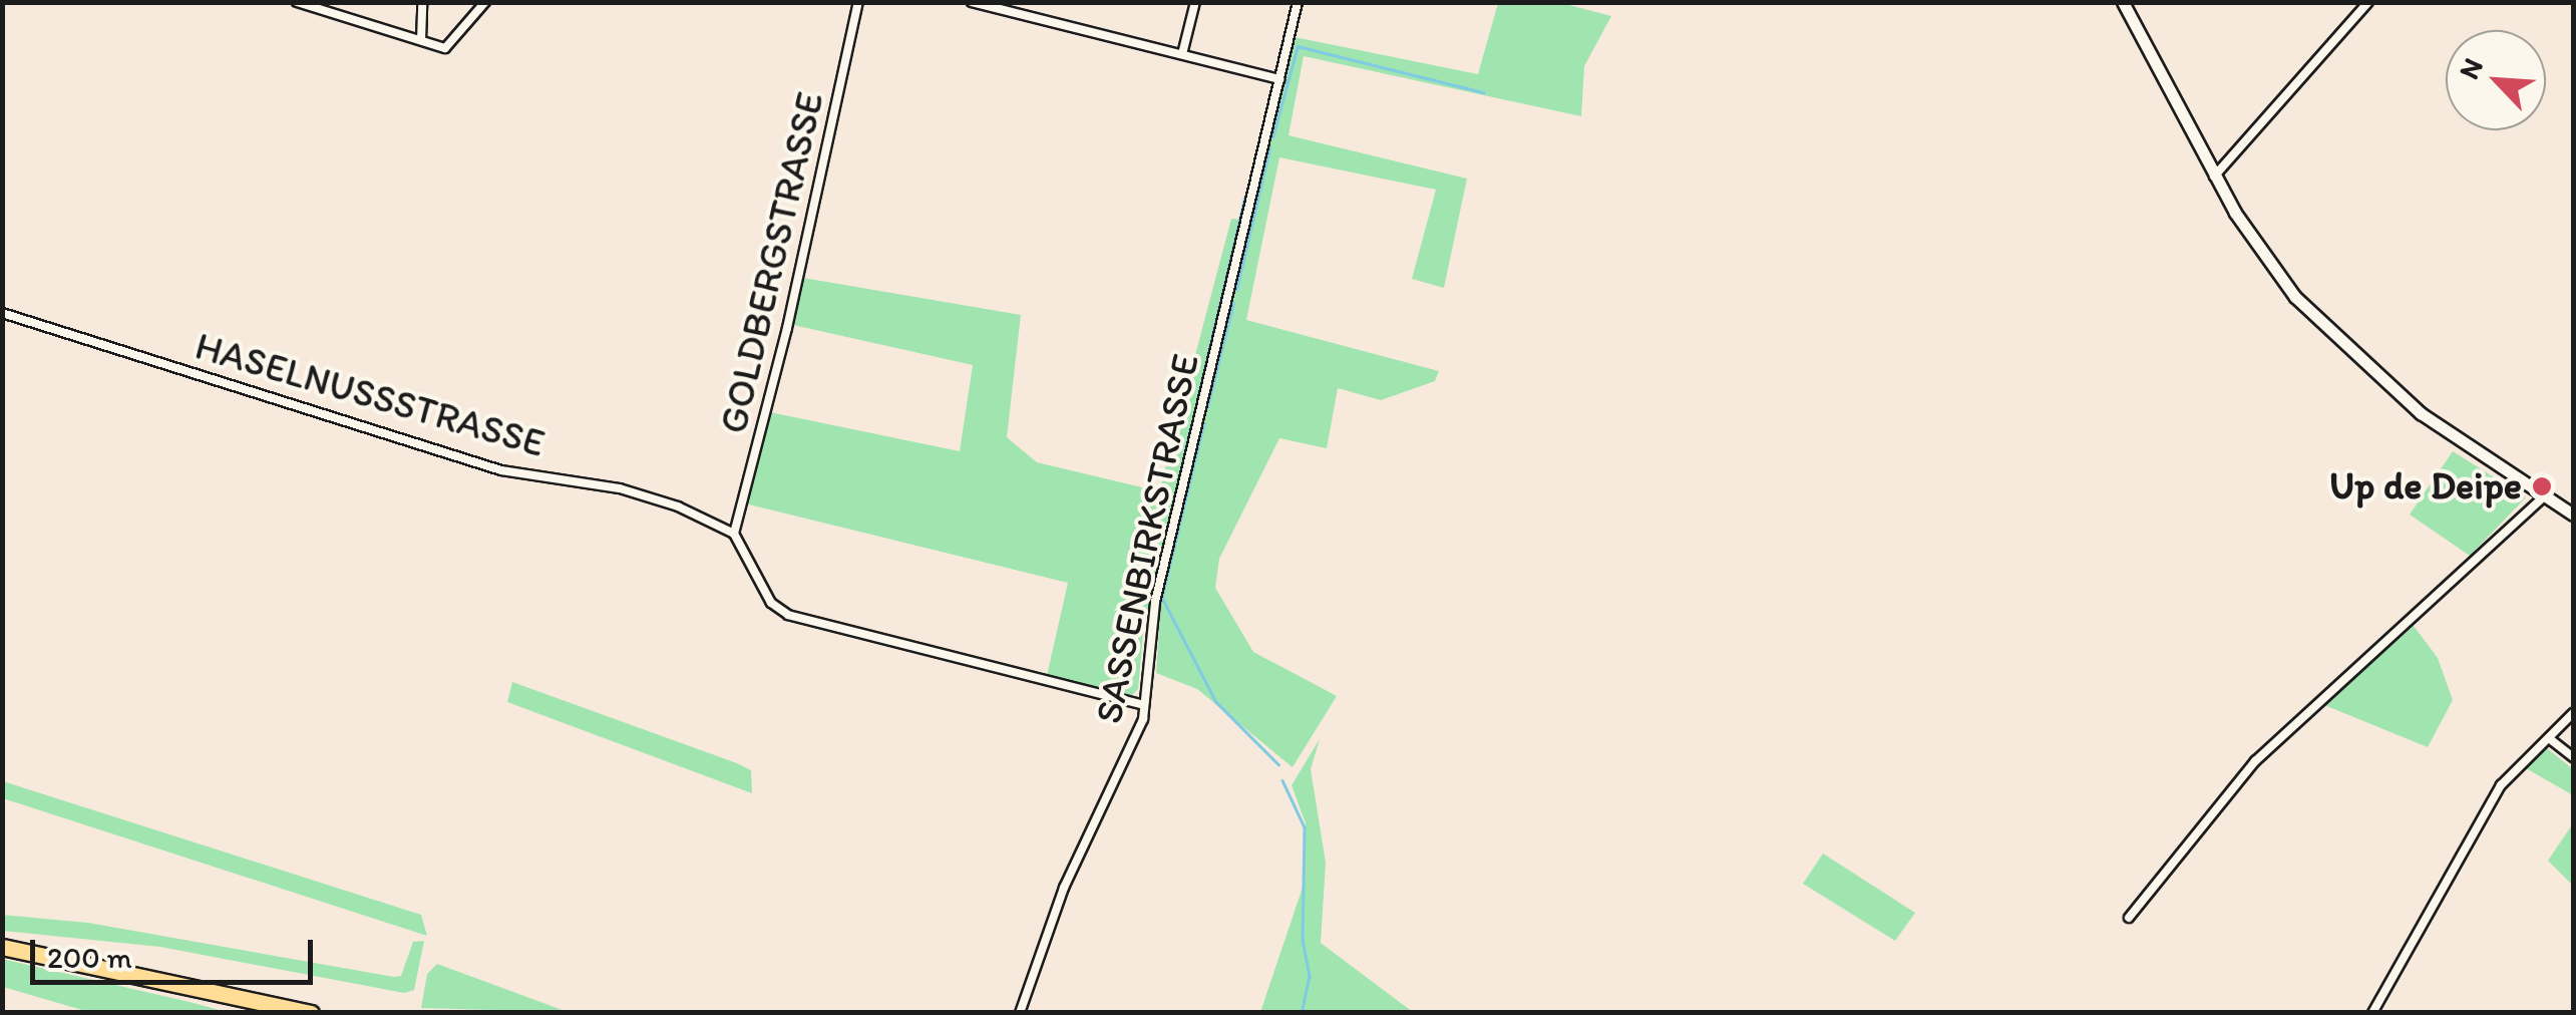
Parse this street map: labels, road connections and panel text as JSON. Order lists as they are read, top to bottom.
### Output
{
  "streets": {
    "street": ["GOLDBERGSTRASSE", "HASELNUSSSTRASSE", "SASSENBIRKSTRASSE"]
  },
  "crossings": [
    ["GOLDBERGSTRASSE", "HASELNUSSSTRASSE"]
  ],
  "places": ["Up de Deipe"],
  "scale_bar": "200 m",
  "north": "top left"
}
